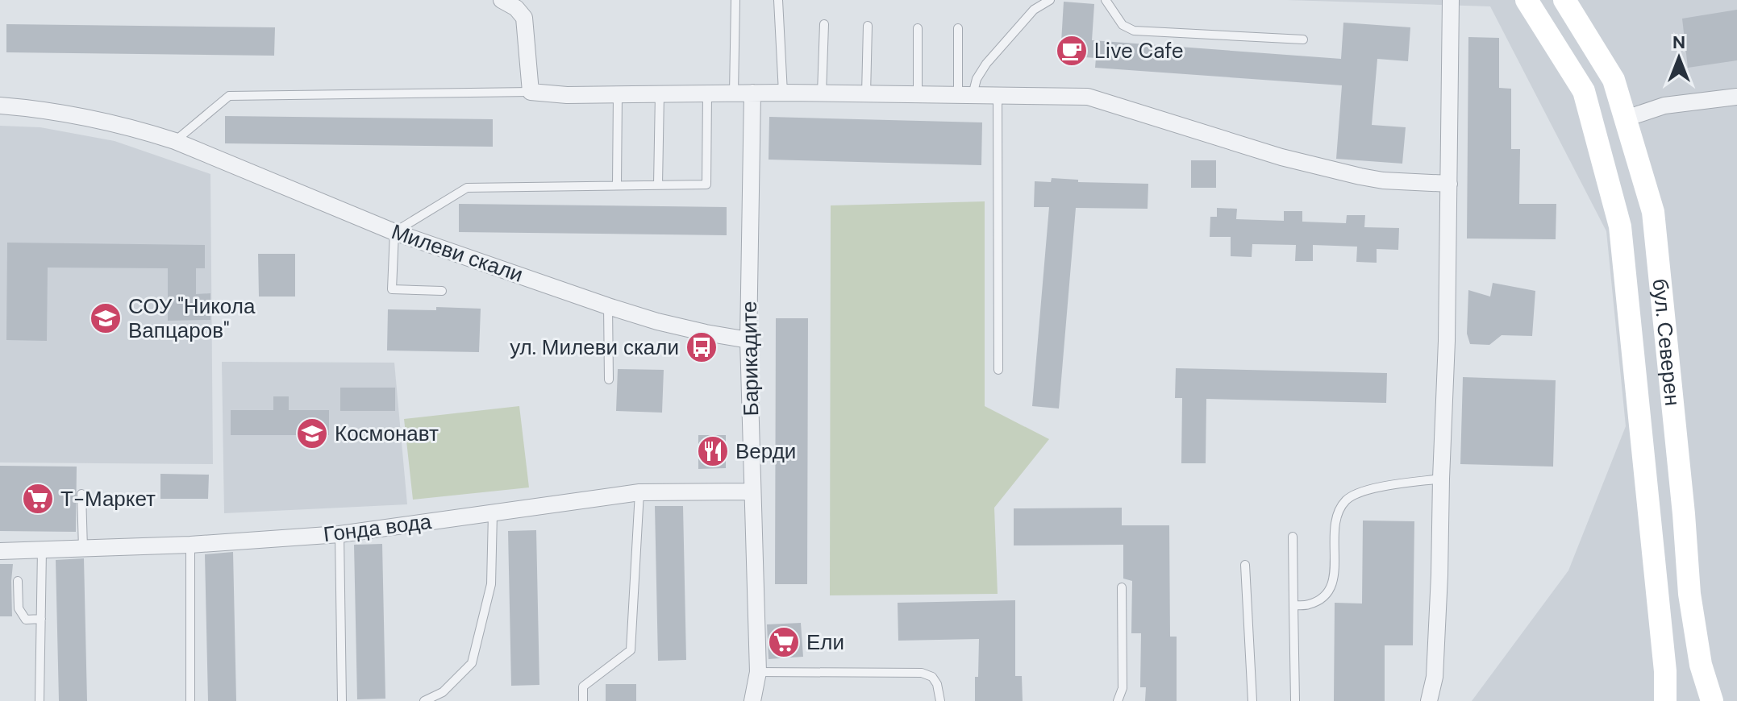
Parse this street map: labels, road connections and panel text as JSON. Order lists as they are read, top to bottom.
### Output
{
  "streets": {
    "main road": ["бул. Северен"],
    "street": ["Милеви скали", "Барикадите", "Гонда вода"]
  },
  "crossings": [
    ["Милеви скали", "Барикадите"],
    ["Барикадите", "Гонда вода"]
  ],
  "places": {
    "cafe": ["Live Cafe"],
    "school or university": ["СОУ \"Никола Вапцаров\"", "Космонавт"],
    "bus stop": ["ул. Милеви скали"],
    "restaurant": ["Верди"],
    "supermarket": ["Т-Маркет", "Ели"]
  },
  "north": "top"
}
